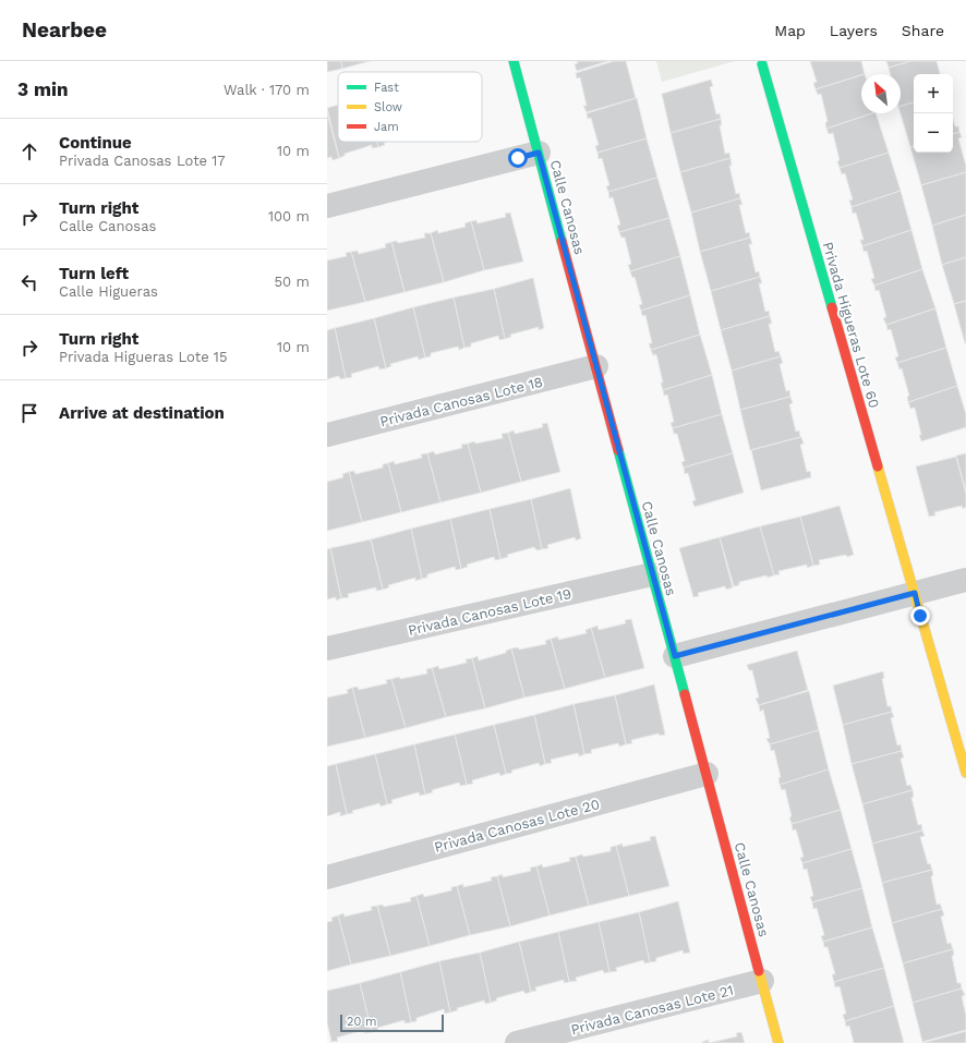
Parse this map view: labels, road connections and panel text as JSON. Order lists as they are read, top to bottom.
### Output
{
  "streets": {
    "street": [
      "Calle Canosas",
      "Privada Higueras Lote 60",
      "Privada Canosas Lote 18",
      "Privada Canosas Lote 19",
      "Privada Canosas Lote 20",
      "Privada Canosas Lote 21"
    ]
  },
  "crossings": [
    ["Calle Canosas", "Privada Canosas Lote 18"],
    ["Calle Canosas", "Privada Canosas Lote 19"],
    ["Calle Canosas", "Privada Canosas Lote 20"],
    ["Calle Canosas", "Privada Canosas Lote 21"]
  ],
  "legend": ["Fast", "Slow", "Jam"],
  "scale_bar": "20 m",
  "north": "top left",
  "page": {
    "header": "Nearbee",
    "nav": ["Map", "Layers", "Share"],
    "heading": ["3 min", "Walk · 170 m"],
    "map_buttons": ["+", "−"],
    "list": [
      ["Continue", "Privada Canosas Lote 17", "10 m"],
      ["Turn right", "Calle Canosas", "100 m"],
      ["Turn left", "Calle Higueras", "50 m"],
      ["Turn right", "Privada Higueras Lote 15", "10 m"],
      "Arrive at destination"
    ],
    "scale": "20 m"
  }
}
